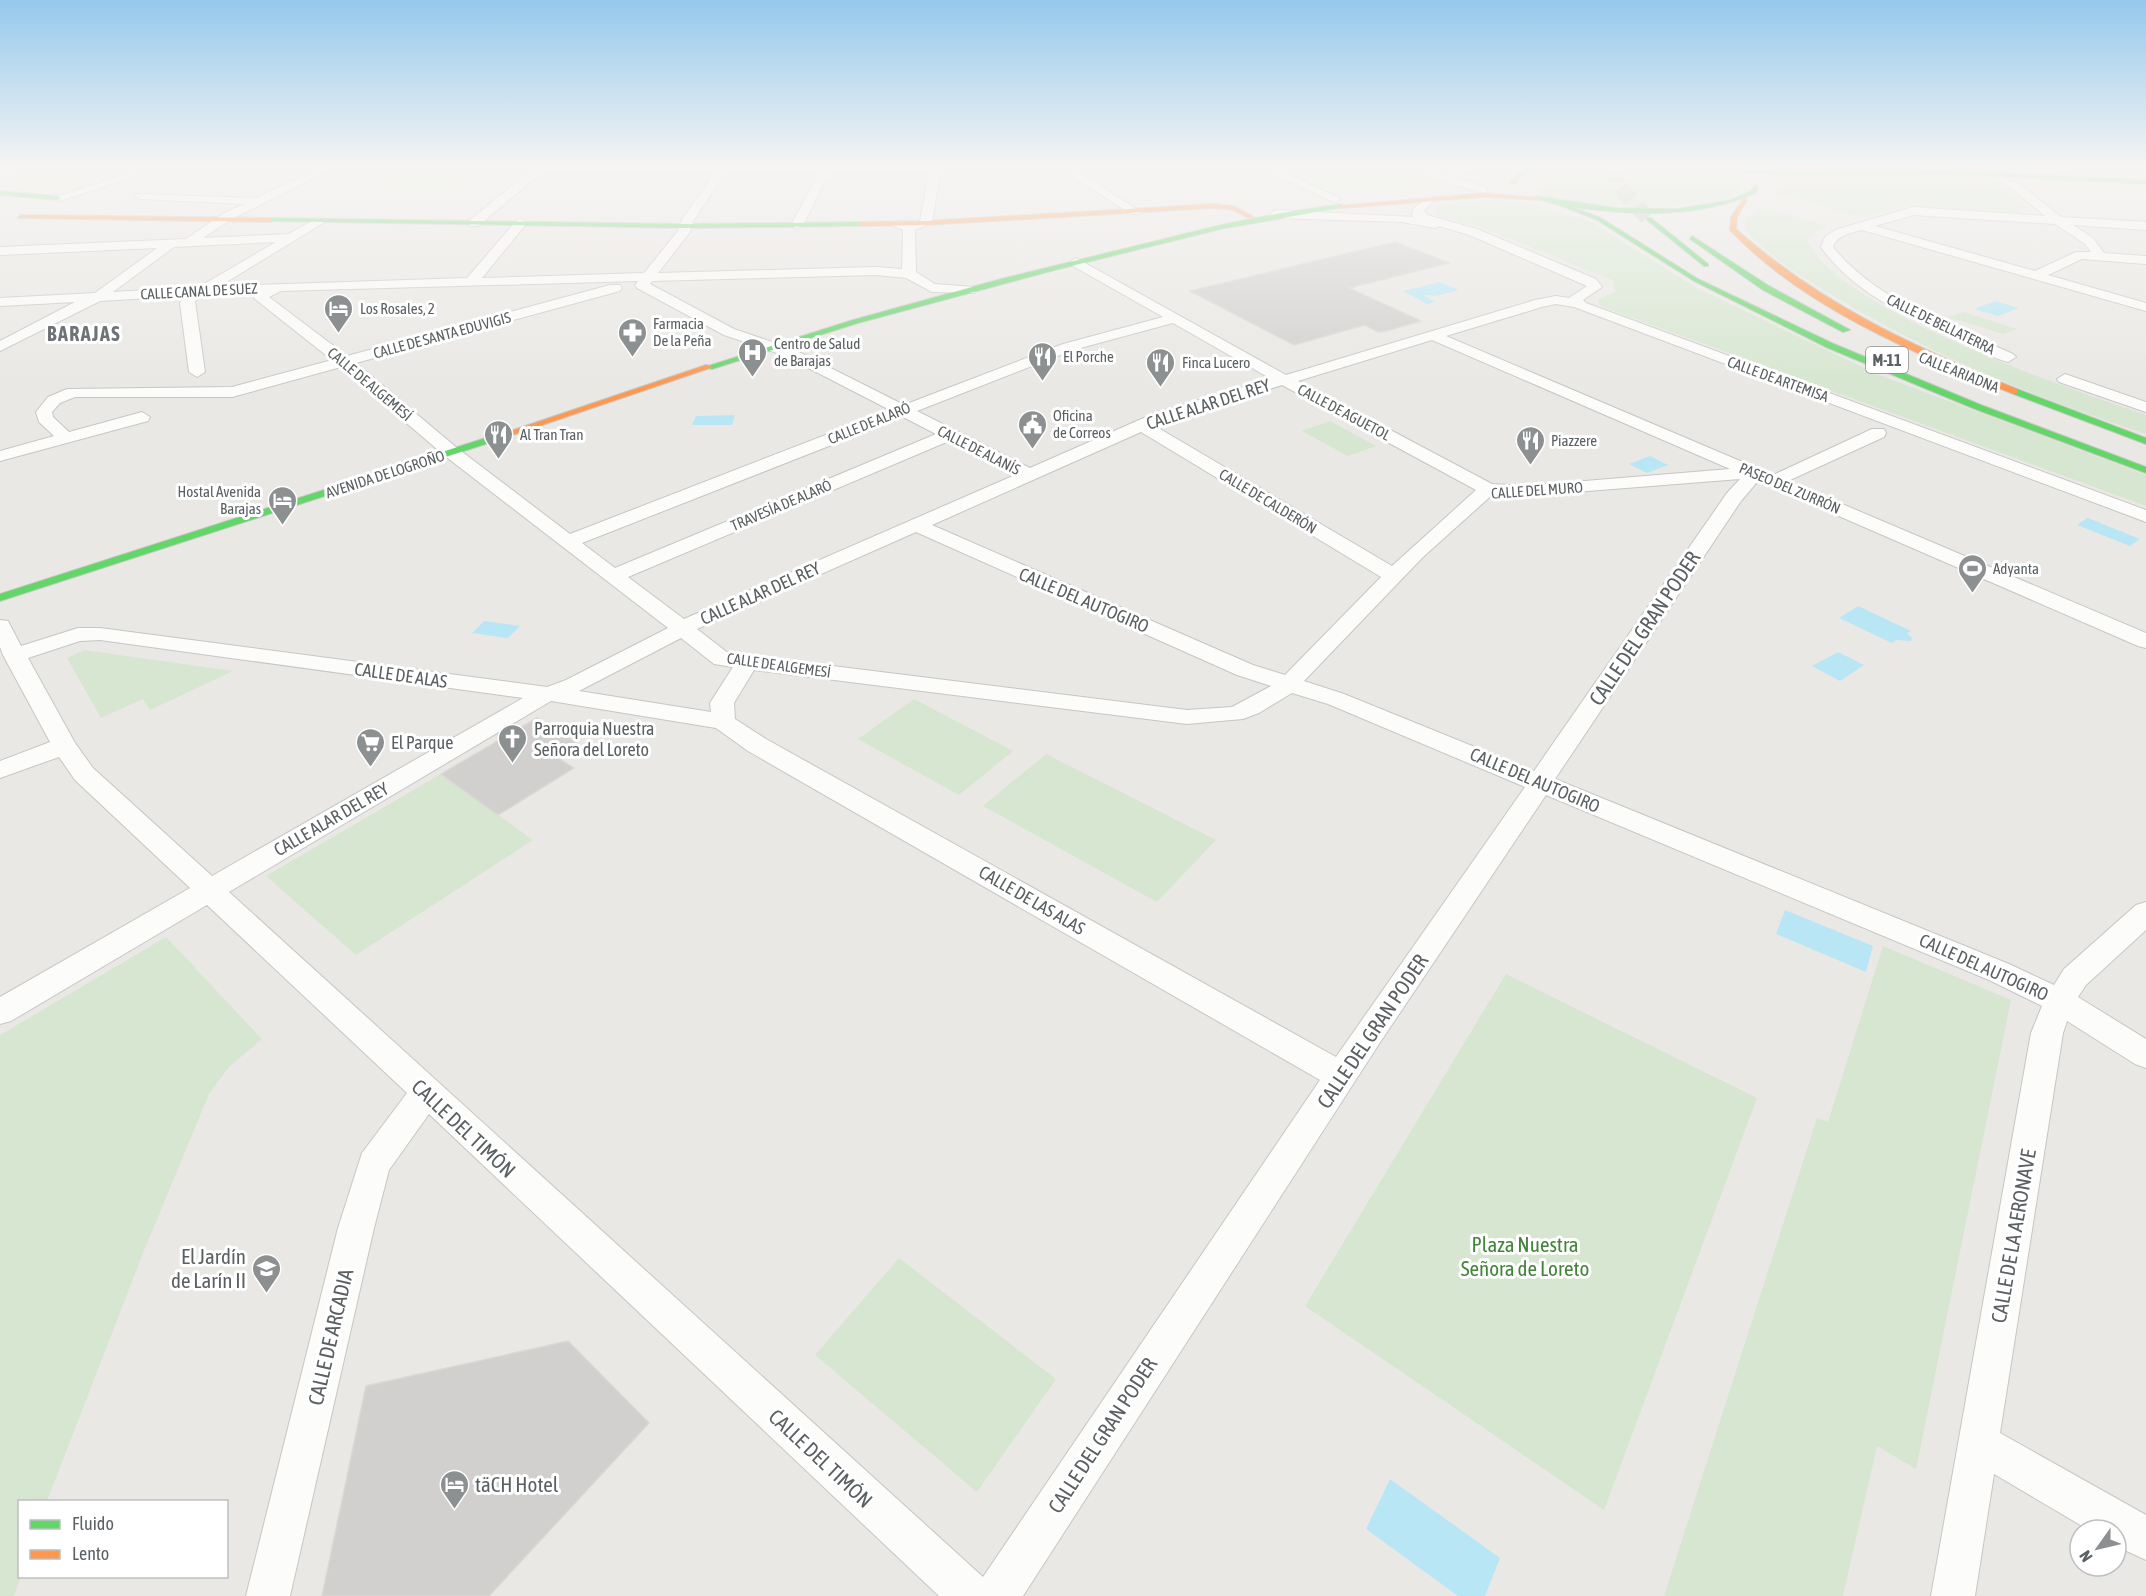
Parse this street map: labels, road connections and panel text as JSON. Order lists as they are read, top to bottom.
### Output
{
  "streets": {
    "main road": ["M-11", "CALLE ARIADNA", "AVENIDA DE LOGROÑO"],
    "street": [
      "CALLE CANAL DE SUEZ",
      "CALLE DE BELLATERRA",
      "CALLE DE SANTA EDUVIGIS",
      "CALLE DE ARTEMISA",
      "CALLE DE ALGEMESÍ",
      "CALLE ALAR DEL REY",
      "CALLE DE AGUETOL",
      "CALLE DE ALARÓ",
      "CALLE DE ALANÍS",
      "PASEO DEL ZURRÓN",
      "CALLE DEL MURO",
      "CALLE DE CALDERÓN",
      "TRAVESÍA DE ALARÓ",
      "CALLE DEL AUTOGIRO",
      "CALLE DEL GRAN PODER",
      "CALLE DE ALAS",
      "CALLE DE LAS ALAS",
      "CALLE DEL TIMÓN",
      "CALLE DE LA AERONAVE",
      "CALLE DE ARCADIA"
    ]
  },
  "crossings": [
    ["CALLE CANAL DE SUEZ", "CALLE DE SANTA EDUVIGIS"],
    ["CALLE CANAL DE SUEZ", "AVENIDA DE LOGROÑO"],
    ["CALLE DE SANTA EDUVIGIS", "CALLE DE ALGEMESÍ"],
    ["CALLE DE ARTEMISA", "CALLE ALAR DEL REY"],
    ["CALLE DE ALGEMESÍ", "CALLE ALAR DEL REY"],
    ["CALLE DE ALGEMESÍ", "CALLE DE ALARÓ"],
    ["CALLE DE ALGEMESÍ", "AVENIDA DE LOGROÑO"],
    ["CALLE DE ALGEMESÍ", "CALLE DEL MURO"],
    ["CALLE DE ALGEMESÍ", "TRAVESÍA DE ALARÓ"],
    ["CALLE DE ALGEMESÍ", "CALLE DEL AUTOGIRO"],
    ["CALLE ALAR DEL REY", "CALLE DE AGUETOL"],
    ["CALLE ALAR DEL REY", "CALLE DE ALANÍS"],
    ["CALLE ALAR DEL REY", "PASEO DEL ZURRÓN"],
    ["CALLE ALAR DEL REY", "CALLE DE CALDERÓN"],
    ["CALLE ALAR DEL REY", "CALLE DEL AUTOGIRO"],
    ["CALLE ALAR DEL REY", "CALLE DE ALAS"],
    ["CALLE ALAR DEL REY", "CALLE DEL TIMÓN"],
    ["CALLE DE AGUETOL", "CALLE DE ALARÓ"],
    ["CALLE DE AGUETOL", "AVENIDA DE LOGROÑO"],
    ["CALLE DE AGUETOL", "CALLE DEL MURO"],
    ["CALLE DE ALARÓ", "CALLE DE ALANÍS"],
    ["CALLE DE ALANÍS", "AVENIDA DE LOGROÑO"],
    ["CALLE DE ALANÍS", "TRAVESÍA DE ALARÓ"],
    ["PASEO DEL ZURRÓN", "CALLE DEL MURO"],
    ["PASEO DEL ZURRÓN", "CALLE DEL GRAN PODER"],
    ["CALLE DEL MURO", "CALLE DE CALDERÓN"],
    ["CALLE DEL MURO", "CALLE DEL AUTOGIRO"],
    ["CALLE DEL MURO", "CALLE DEL GRAN PODER"],
    ["CALLE DEL AUTOGIRO", "CALLE DEL GRAN PODER"],
    ["CALLE DEL AUTOGIRO", "CALLE DE LA AERONAVE"],
    ["CALLE DEL GRAN PODER", "CALLE DE LAS ALAS"],
    ["CALLE DE ALAS", "CALLE DE LAS ALAS"],
    ["CALLE DE ALAS", "CALLE DEL TIMÓN"],
    ["CALLE DEL TIMÓN", "CALLE DE ARCADIA"]
  ],
  "districts": ["BARAJAS"],
  "parks": ["Plaza Nuestra Señora de Loreto"],
  "places": {
    "hotel": ["Los Rosales, 2", "Hostal Avenida Barajas", "täCH Hotel"],
    "pharmacy": ["Farmacia De la Peña"],
    "hospital": ["Centro de Salud de Barajas"],
    "restaurant": [
      "El Porche",
      "Finca Lucero",
      "Al Tran Tran",
      "Piazzere"
    ],
    "public building": ["Oficina de Correos"],
    "sports": ["Adyanta"],
    "church": ["Parroquia Nuestra Señora del Loreto"],
    "supermarket": ["El Parque"],
    "school or university": ["El Jardín de Larín II"]
  },
  "legend": ["Fluido", "Lento"],
  "north": "bottom left"
}
